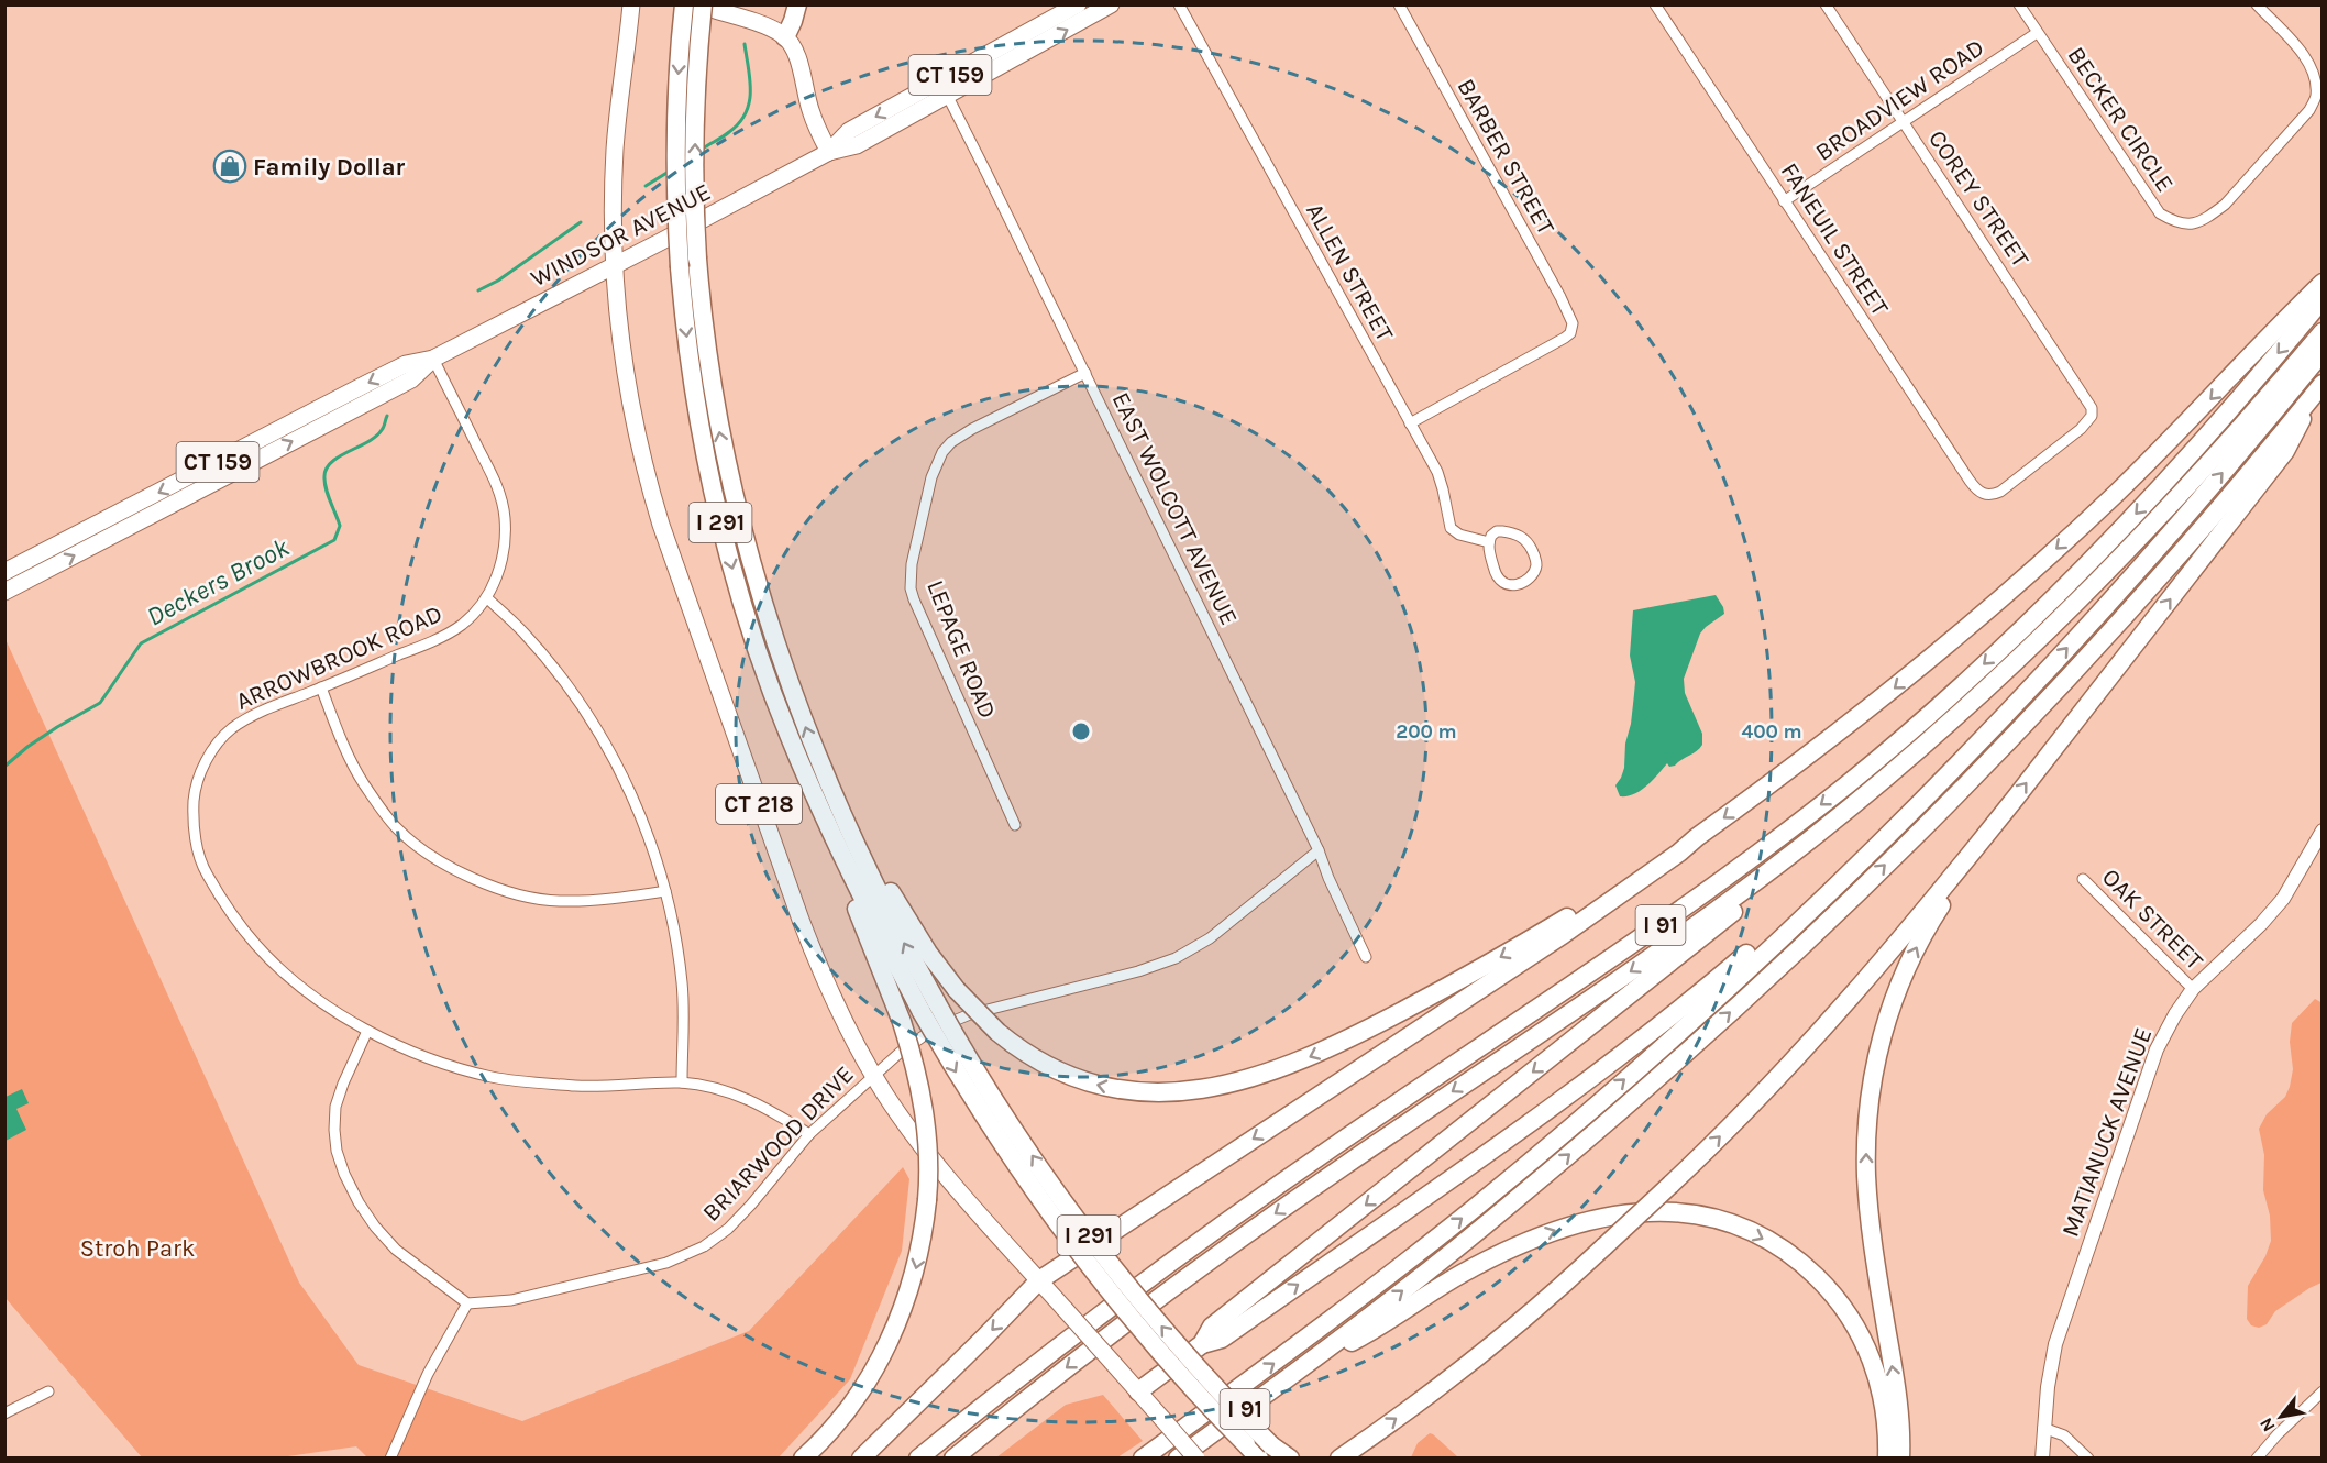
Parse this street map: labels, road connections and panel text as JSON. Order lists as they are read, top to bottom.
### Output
{
  "streets": {
    "highway": ["I 291", "I 91"],
    "main road": ["CT 159", "WINDSOR AVENUE", "CT 218"],
    "street": [
      "BROADVIEW ROAD",
      "BECKER CIRCLE",
      "BARBER STREET",
      "COREY STREET",
      "FANEUIL STREET",
      "ALLEN STREET",
      "EAST WOLCOTT AVENUE",
      "LEPAGE ROAD",
      "ARROWBROOK ROAD",
      "OAK STREET",
      "MATIANUCK AVENUE",
      "BRIARWOOD DRIVE"
    ]
  },
  "crossings": [
    ["BROADVIEW ROAD", "BECKER CIRCLE"],
    ["BROADVIEW ROAD", "COREY STREET"],
    ["BROADVIEW ROAD", "FANEUIL STREET"],
    ["BARBER STREET", "ALLEN STREET"],
    ["COREY STREET", "FANEUIL STREET"],
    ["WINDSOR AVENUE", "EAST WOLCOTT AVENUE"],
    ["WINDSOR AVENUE", "ARROWBROOK ROAD"],
    ["WINDSOR AVENUE", "CT 218"],
    ["EAST WOLCOTT AVENUE", "LEPAGE ROAD"],
    ["EAST WOLCOTT AVENUE", "BRIARWOOD DRIVE"],
    ["ARROWBROOK ROAD", "BRIARWOOD DRIVE"],
    ["CT 218", "BRIARWOOD DRIVE"],
    ["OAK STREET", "MATIANUCK AVENUE"]
  ],
  "water": ["Deckers Brook"],
  "parks": ["Stroh Park"],
  "places": {
    "shop": ["Family Dollar"]
  },
  "north": "bottom left",
  "rings": ["200 m", "400 m"]
}
